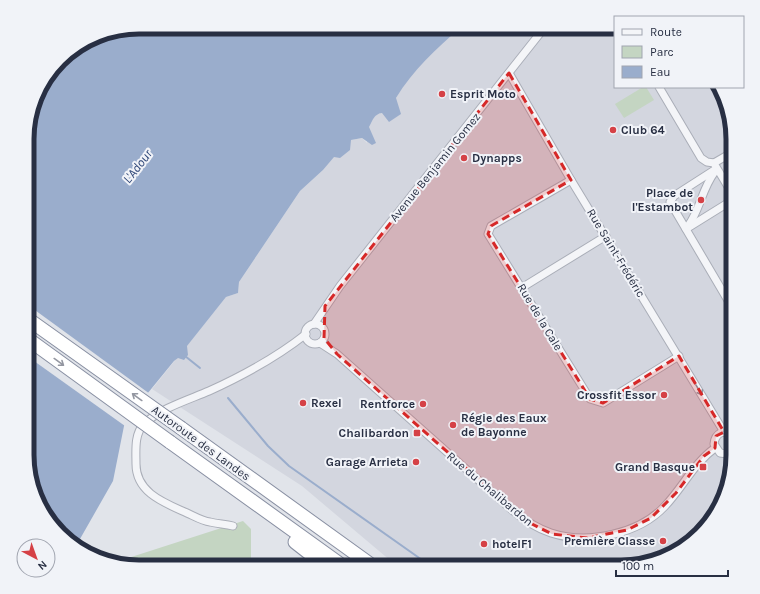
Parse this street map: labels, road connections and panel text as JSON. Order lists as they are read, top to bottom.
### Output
{
  "streets": {
    "highway": ["Autoroute des Landes"],
    "street": [
      "Avenue Benjamin Gomez",
      "Rue Saint-Frédéric",
      "Rue de la Cale",
      "Rue du Chalibardon"
    ]
  },
  "crossings": [
    ["Avenue Benjamin Gomez", "Rue Saint-Frédéric"],
    ["Avenue Benjamin Gomez", "Rue du Chalibardon"],
    ["Rue Saint-Frédéric", "Rue de la Cale"]
  ],
  "water": ["L'Adour"],
  "places": {
    "other": [
      "Esprit Moto",
      "Club 64",
      "Dynapps",
      "Place de l'Estambot",
      "Crossfit Essor",
      "Rexel",
      "Rentforce",
      "Régie des Eaux de Bayonne",
      "Garage Arrieta",
      "Première Classe",
      "hotelF1"
    ],
    "transit": ["Chalibardon", "Grand Basque"]
  },
  "legend": ["Route", "Parc", "Eau"],
  "scale_bar": "100 m",
  "north": "bottom right"
}
